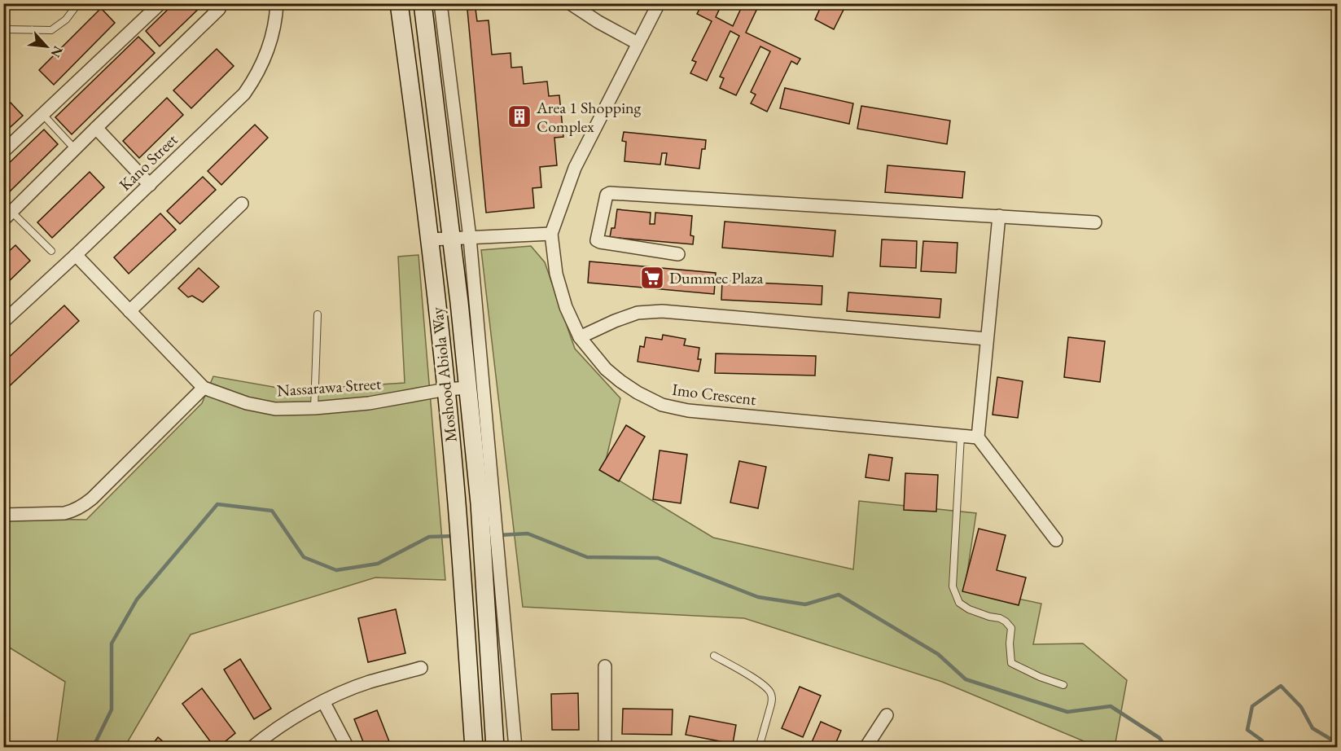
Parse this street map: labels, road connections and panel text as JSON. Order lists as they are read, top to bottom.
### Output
{
  "streets": {
    "main road": ["Moshood Abiola Way"],
    "street": ["Kano Street", "Nassarawa Street", "Imo Crescent"]
  },
  "crossings": [
    ["Kano Street", "Nassarawa Street"],
    ["Moshood Abiola Way", "Nassarawa Street"]
  ],
  "places": {
    "building": ["Area 1 Shopping Complex"],
    "supermarket": ["Dummec Plaza"]
  },
  "north": "bottom right"
}
